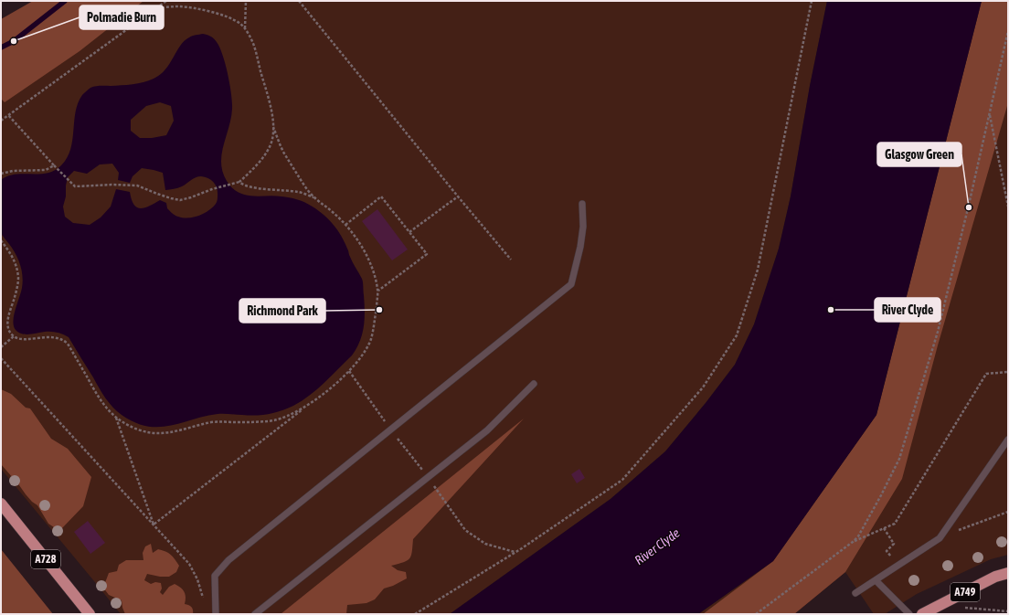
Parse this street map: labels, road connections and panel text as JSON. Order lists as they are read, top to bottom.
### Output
{
  "streets": {
    "main road": ["A728", "A749"]
  },
  "water": ["River Clyde"],
  "places": [
    "Polmadie Burn",
    "Glasgow Green",
    "Richmond Park",
    "River Clyde"
  ]
}
